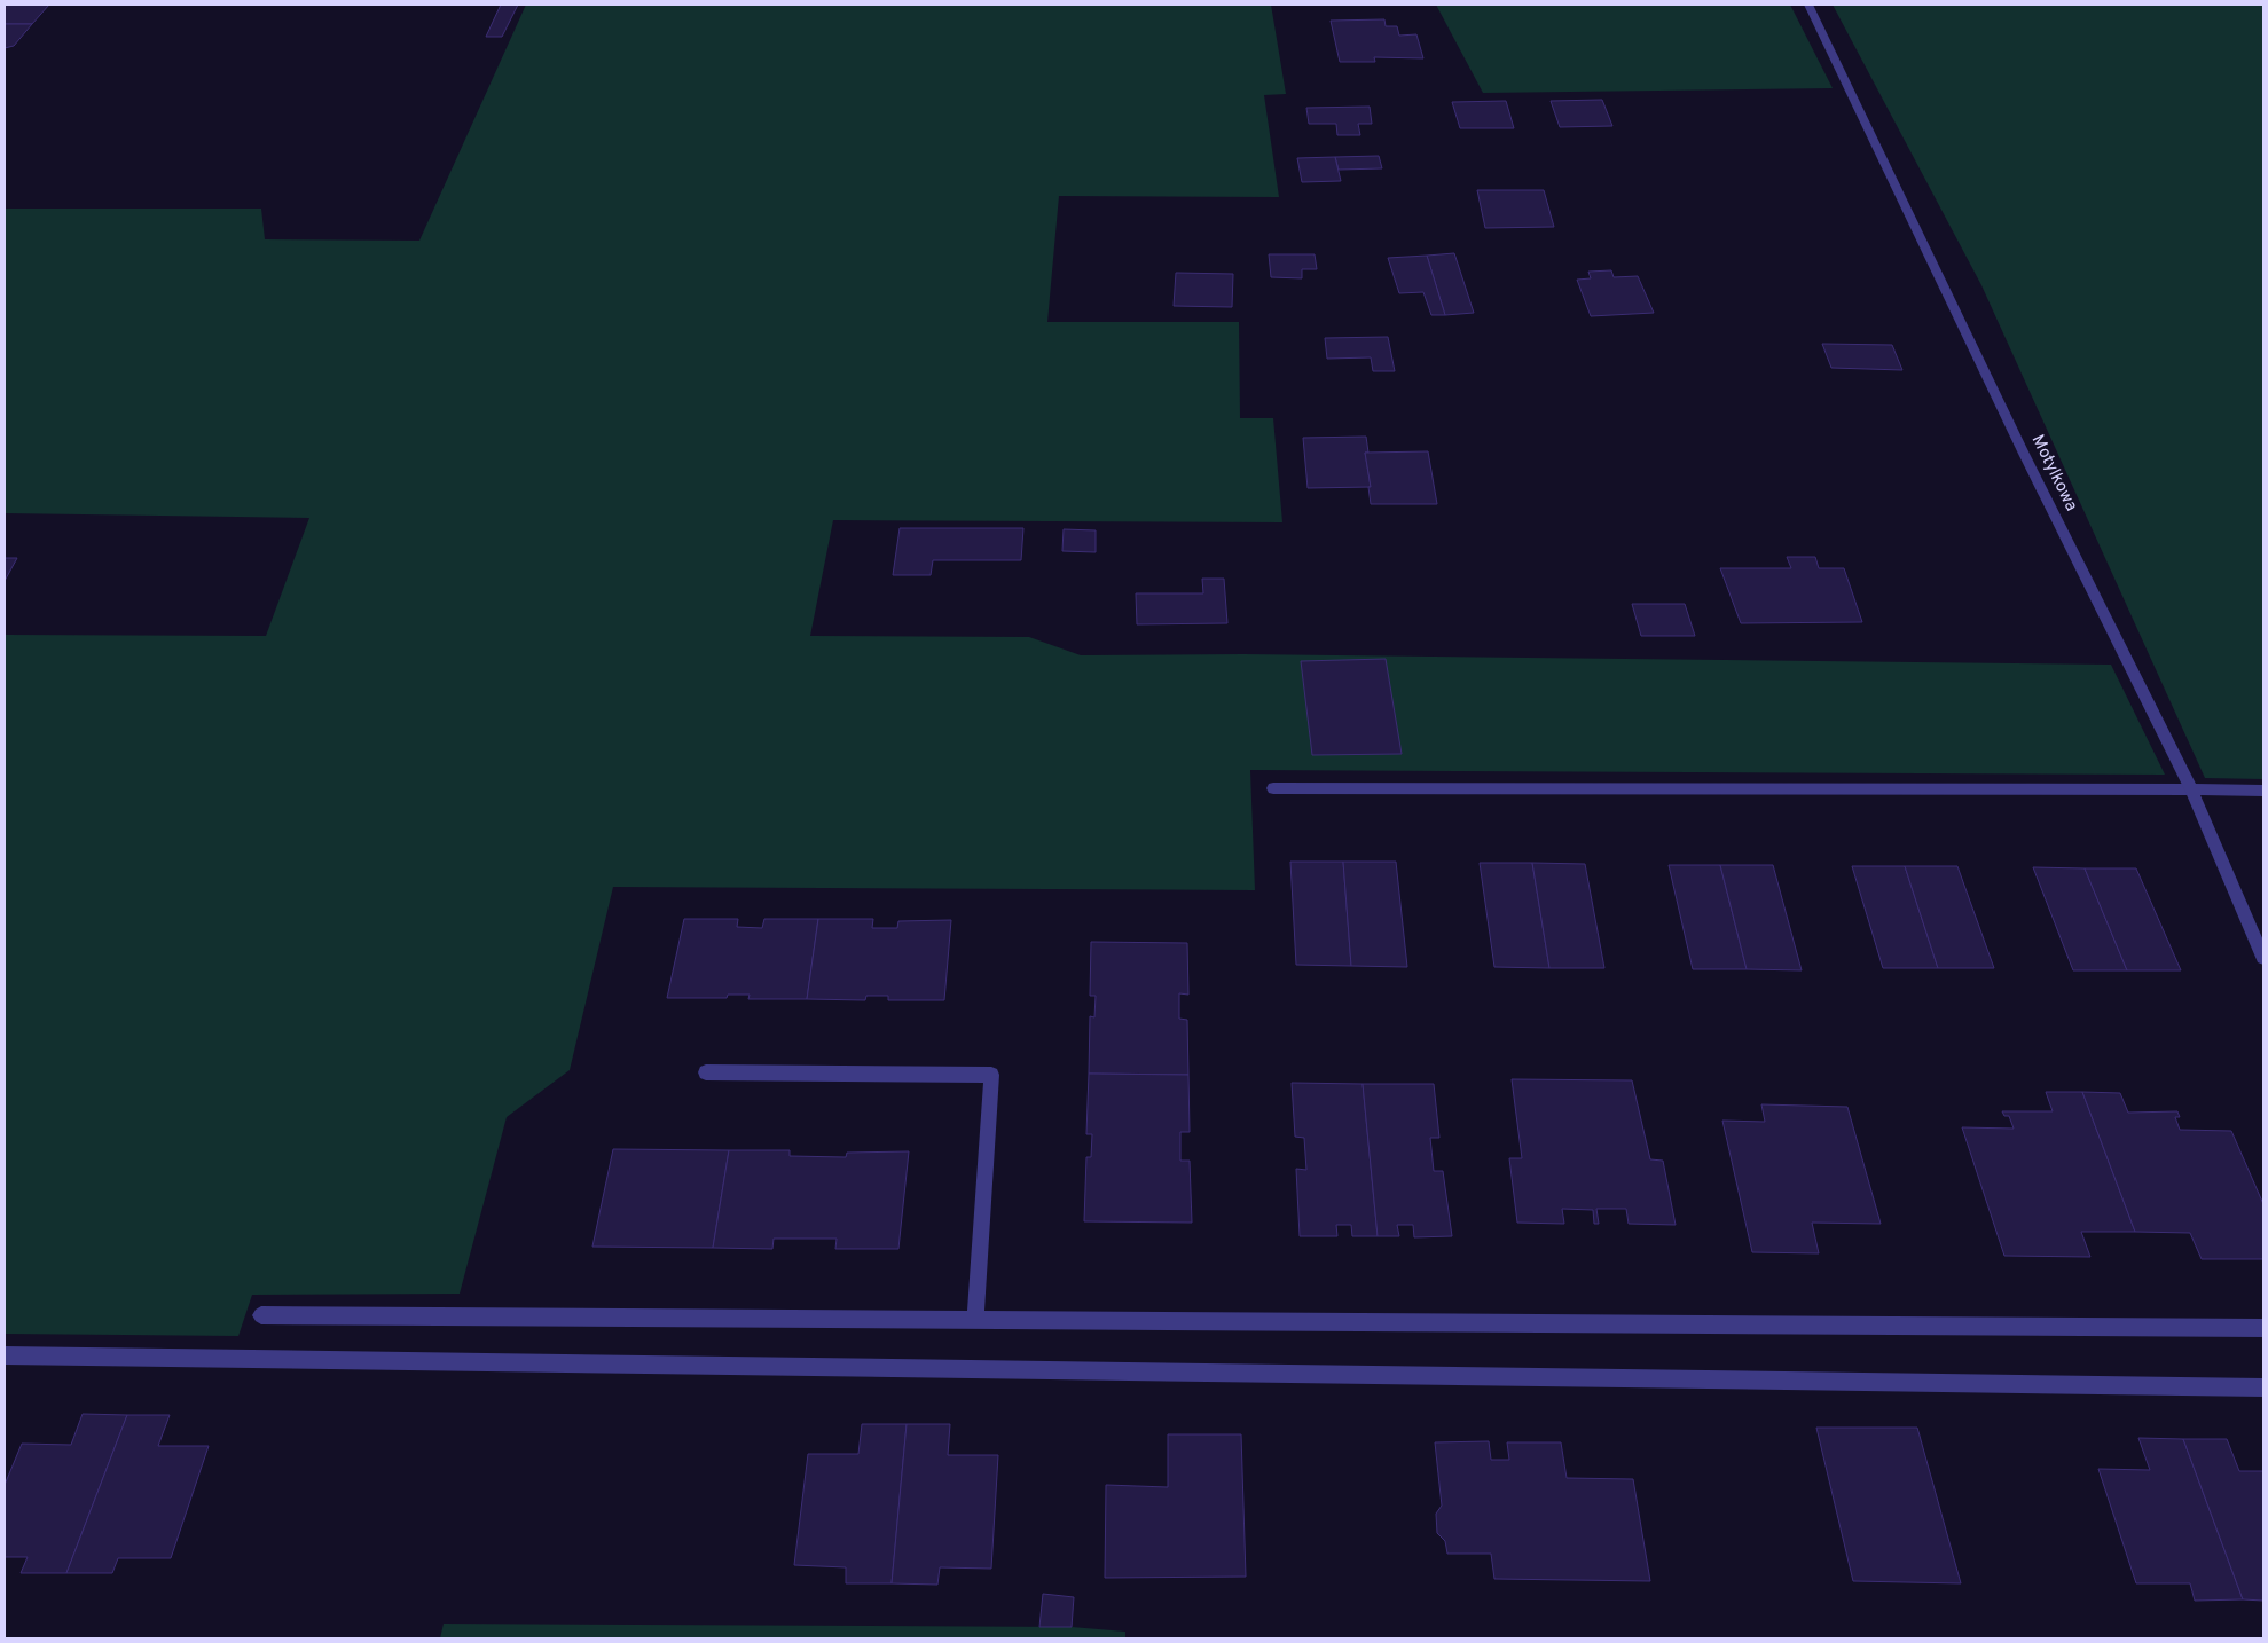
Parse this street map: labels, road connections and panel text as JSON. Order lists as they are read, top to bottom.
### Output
{
  "streets": {
    "street": ["Motylkowa"]
  }
}
